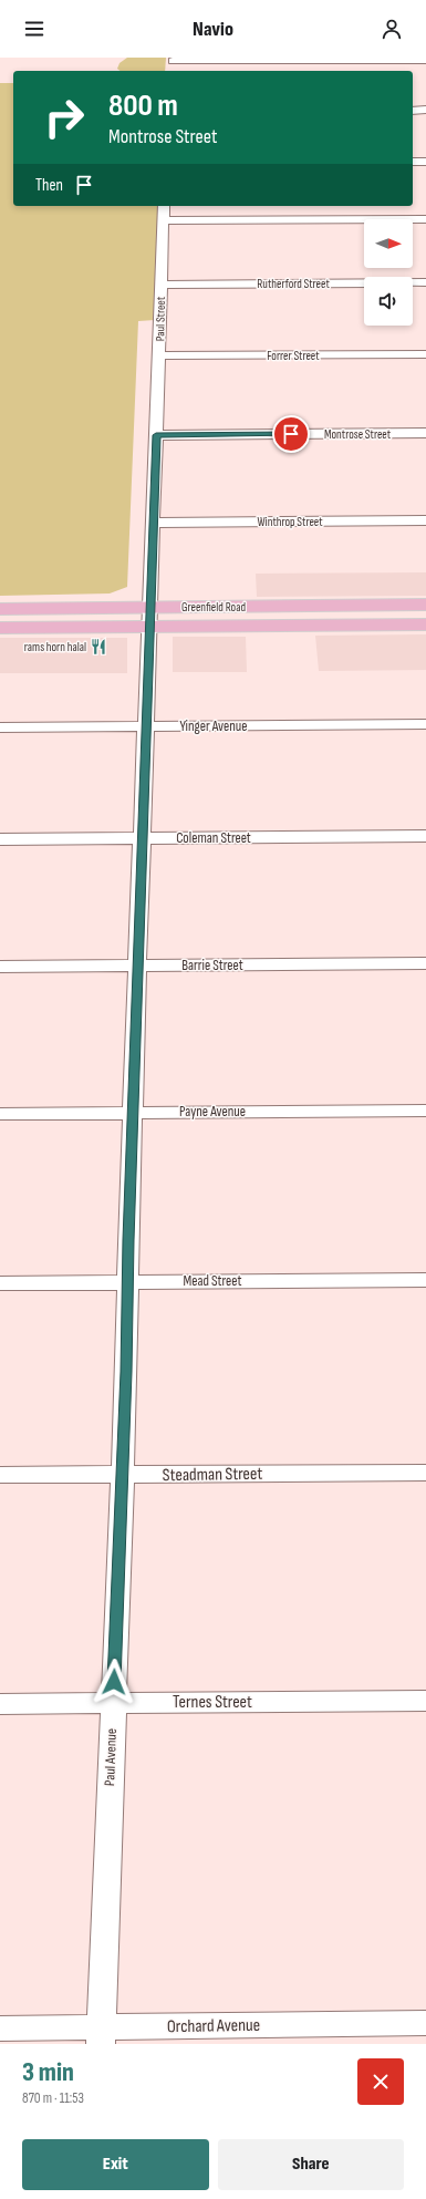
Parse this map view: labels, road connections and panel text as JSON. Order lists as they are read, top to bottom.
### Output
{
  "streets": {
    "main road": ["Greenfield Road"],
    "street": [
      "Rutherford Street",
      "Paul Street",
      "Forrer Street",
      "Montrose Street",
      "Winthrop Street",
      "Yinger Avenue",
      "Coleman Street",
      "Barrie Street",
      "Payne Avenue",
      "Mead Street",
      "Steadman Street",
      "Ternes Street",
      "Paul Avenue",
      "Orchard Avenue"
    ]
  },
  "crossings": [
    ["Rutherford Street", "Paul Street"],
    ["Paul Street", "Forrer Street"],
    ["Paul Street", "Montrose Street"],
    ["Paul Street", "Paul Avenue"],
    ["Montrose Street", "Paul Avenue"],
    ["Winthrop Street", "Paul Avenue"],
    ["Greenfield Road", "Paul Avenue"],
    ["Yinger Avenue", "Paul Avenue"],
    ["Coleman Street", "Paul Avenue"],
    ["Barrie Street", "Paul Avenue"],
    ["Payne Avenue", "Paul Avenue"],
    ["Mead Street", "Paul Avenue"],
    ["Steadman Street", "Paul Avenue"],
    ["Ternes Street", "Paul Avenue"],
    ["Paul Avenue", "Orchard Avenue"]
  ],
  "places": {
    "restaurant": ["rams horn halal"]
  },
  "north": "right",
  "page": {
    "header": "Navio",
    "turn": ["800 m", "Montrose Street"],
    "then": "Then",
    "heading": ["3 min", "870 m · 11:53"],
    "buttons": ["Exit", "Share"]
  }
}
